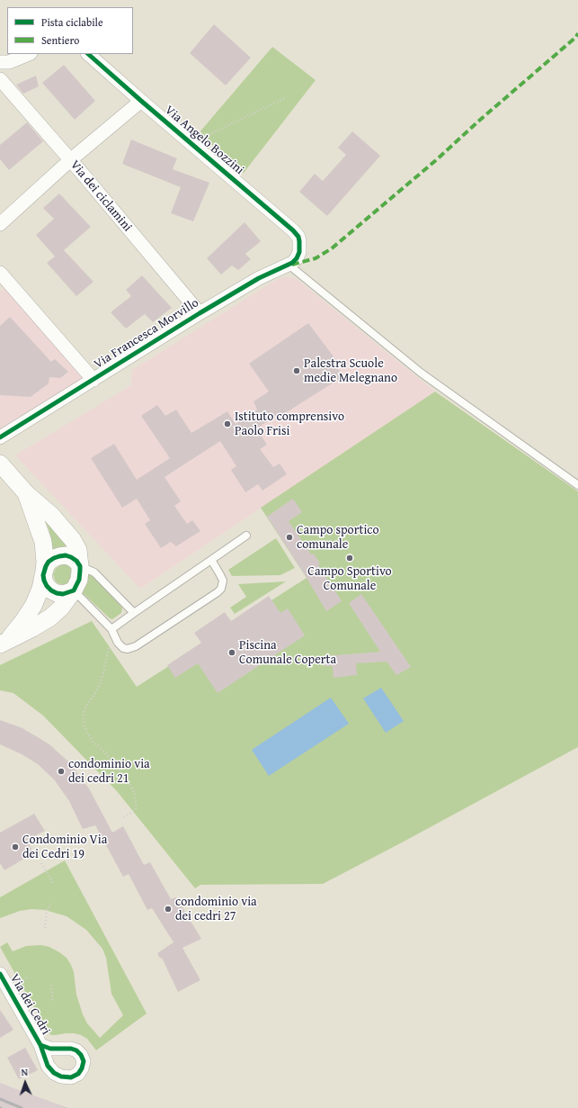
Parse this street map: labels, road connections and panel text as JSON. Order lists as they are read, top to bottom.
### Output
{
  "streets": {
    "street": [
      "Via Angelo Bozzini",
      "Via dei ciclamini",
      "Via Francesca Morvillo",
      "Via dei Cedri"
    ]
  },
  "crossings": [
    ["Via Angelo Bozzini", "Via Francesca Morvillo"],
    ["Via dei ciclamini", "Via Francesca Morvillo"]
  ],
  "places": [
    "Palestra Scuole medie Melegnano",
    "Istituto comprensivo Paolo Frisi",
    "Campo sportico comunale",
    "Campo Sportivo Comunale",
    "Piscina Comunale Coperta",
    "condominio via dei cedri 21",
    "Condominio Via dei Cedri 19",
    "condominio via dei cedri 27"
  ],
  "legend": ["Pista ciclabile", "Sentiero"],
  "north": "top"
}
